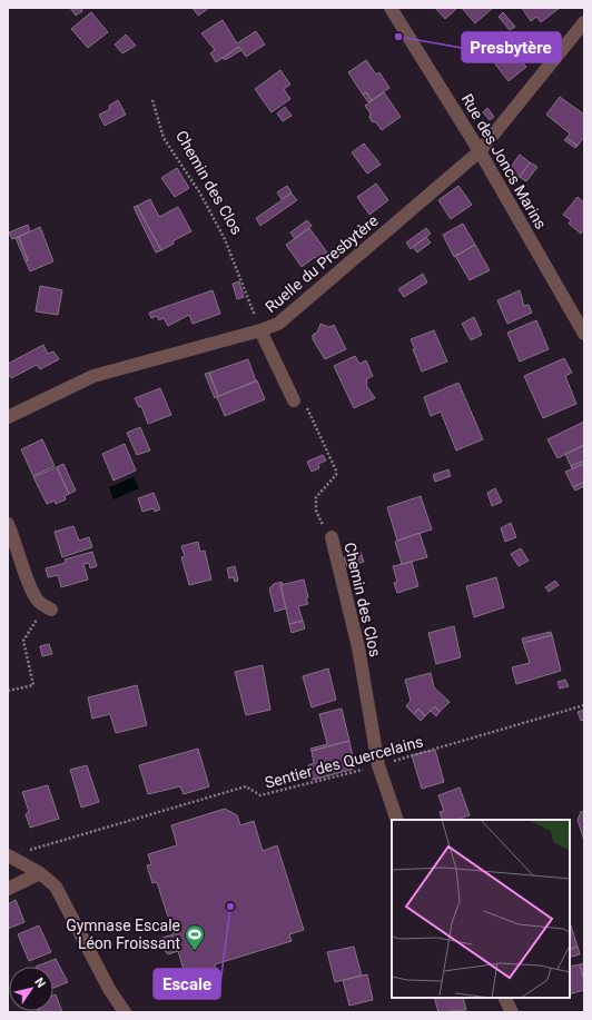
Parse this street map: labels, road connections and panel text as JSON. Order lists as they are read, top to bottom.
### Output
{
  "streets": {
    "street": ["Rue des Joncs Marins", "Chemin des Clos", "Ruelle du Presbytère"],
    "path": ["Sentier des Quercelains"]
  },
  "crossings": [
    ["Rue des Joncs Marins", "Ruelle du Presbytère"],
    ["Chemin des Clos", "Ruelle du Presbytère"],
    ["Chemin des Clos", "Sentier des Quercelains"]
  ],
  "places": {
    "other": ["Presbytère", "Escale"],
    "sports": ["Gymnase Escale Léon Froissant"]
  },
  "north": "top right"
}
